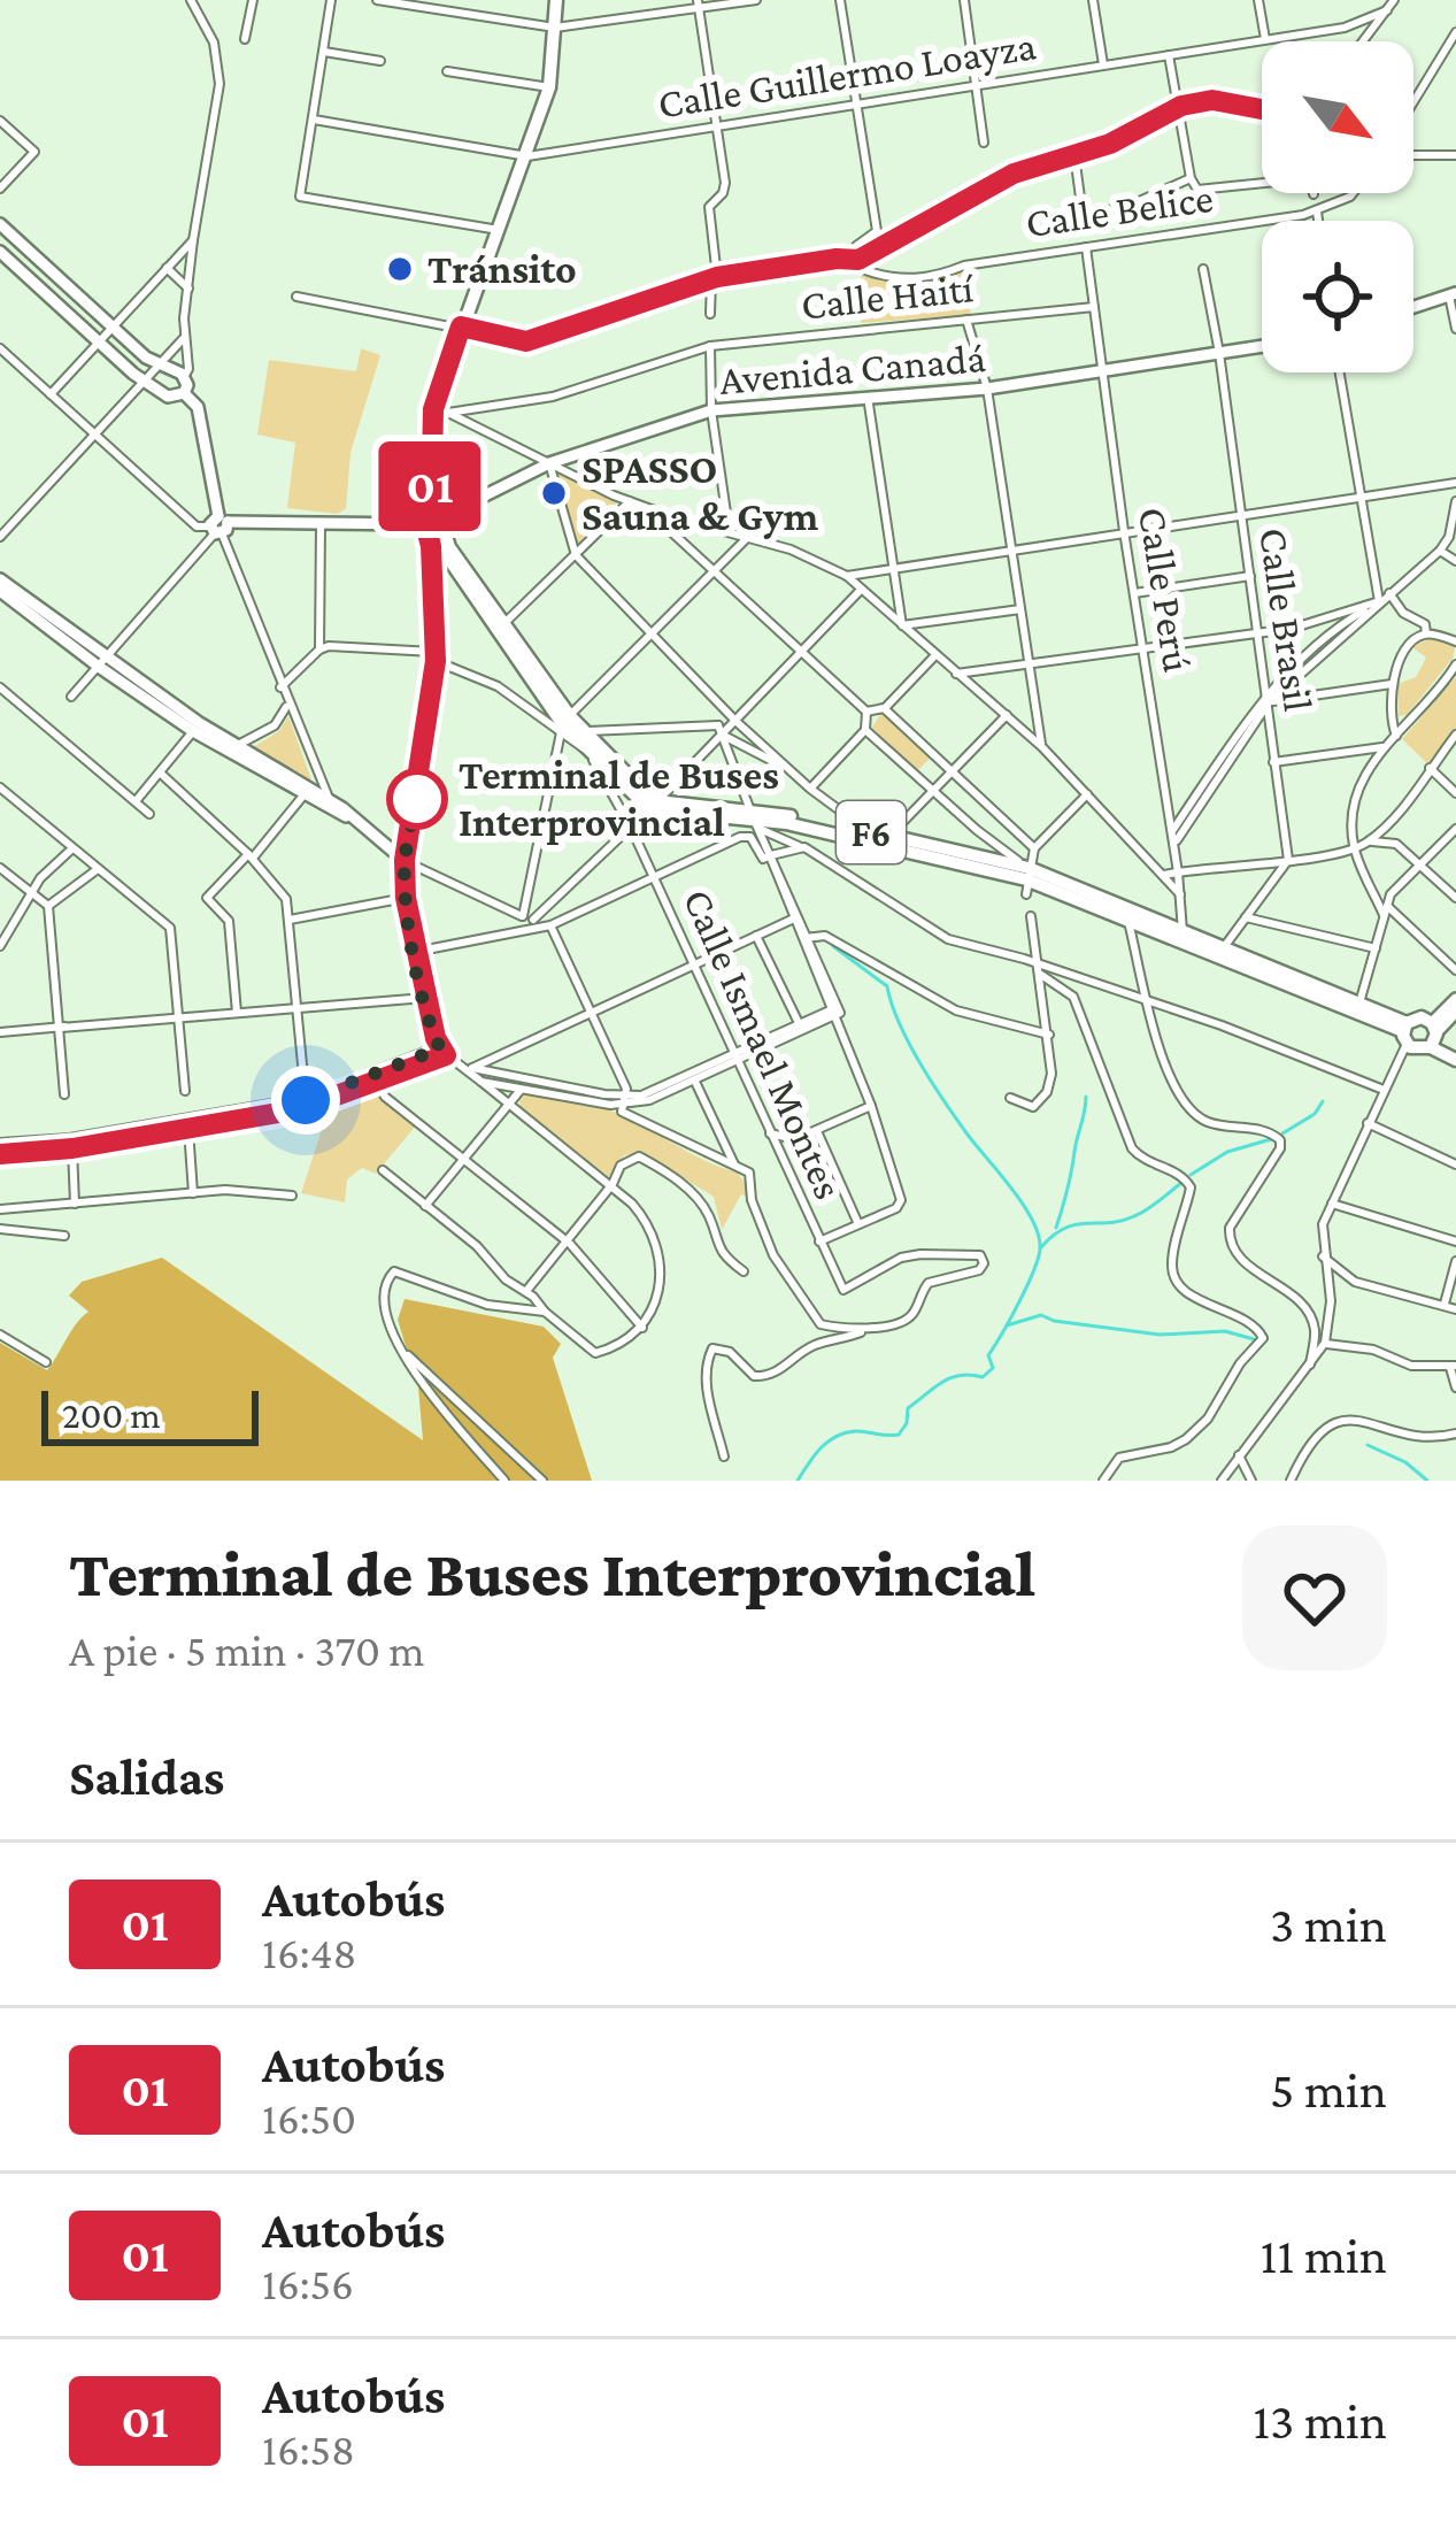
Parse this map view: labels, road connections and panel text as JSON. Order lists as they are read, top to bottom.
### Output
{
  "streets": {
    "highway": ["F6"],
    "main road": ["Avenida Canadá"],
    "street": [
      "Calle Guillermo Loayza",
      "Calle Belice",
      "Calle Haití",
      "Calle Perú",
      "Calle Brasil",
      "Calle Ismael Montes"
    ]
  },
  "crossings": [
    ["Calle Belice", "Calle Perú"],
    ["Calle Haití", "Calle Perú"],
    ["Avenida Canadá", "Calle Perú"],
    ["Avenida Canadá", "Calle Brasil"],
    ["Calle Perú", "F6"]
  ],
  "places": ["Tránsito", "SPASSO Sauna & Gym", "Terminal de Buses Interprovincial"],
  "lines": ["bus line 01"],
  "scale_bar": "200 m",
  "north": "bottom right",
  "page": {
    "on_map": "01",
    "scale": "200 m",
    "heading": [
      ["Terminal de Buses Interprovincial", "A pie · 5 min · 370 m"],
      "Salidas"
    ],
    "list": [
      {
        "mark": "01",
        "name": "Autobús",
        "note": "16:48",
        "value": "3 min"
      },
      {
        "mark": "01",
        "name": "Autobús",
        "note": "16:50",
        "value": "5 min"
      },
      {
        "mark": "01",
        "name": "Autobús",
        "note": "16:56",
        "value": "11 min"
      },
      {
        "mark": "01",
        "name": "Autobús",
        "note": "16:58",
        "value": "13 min"
      }
    ]
  }
}
